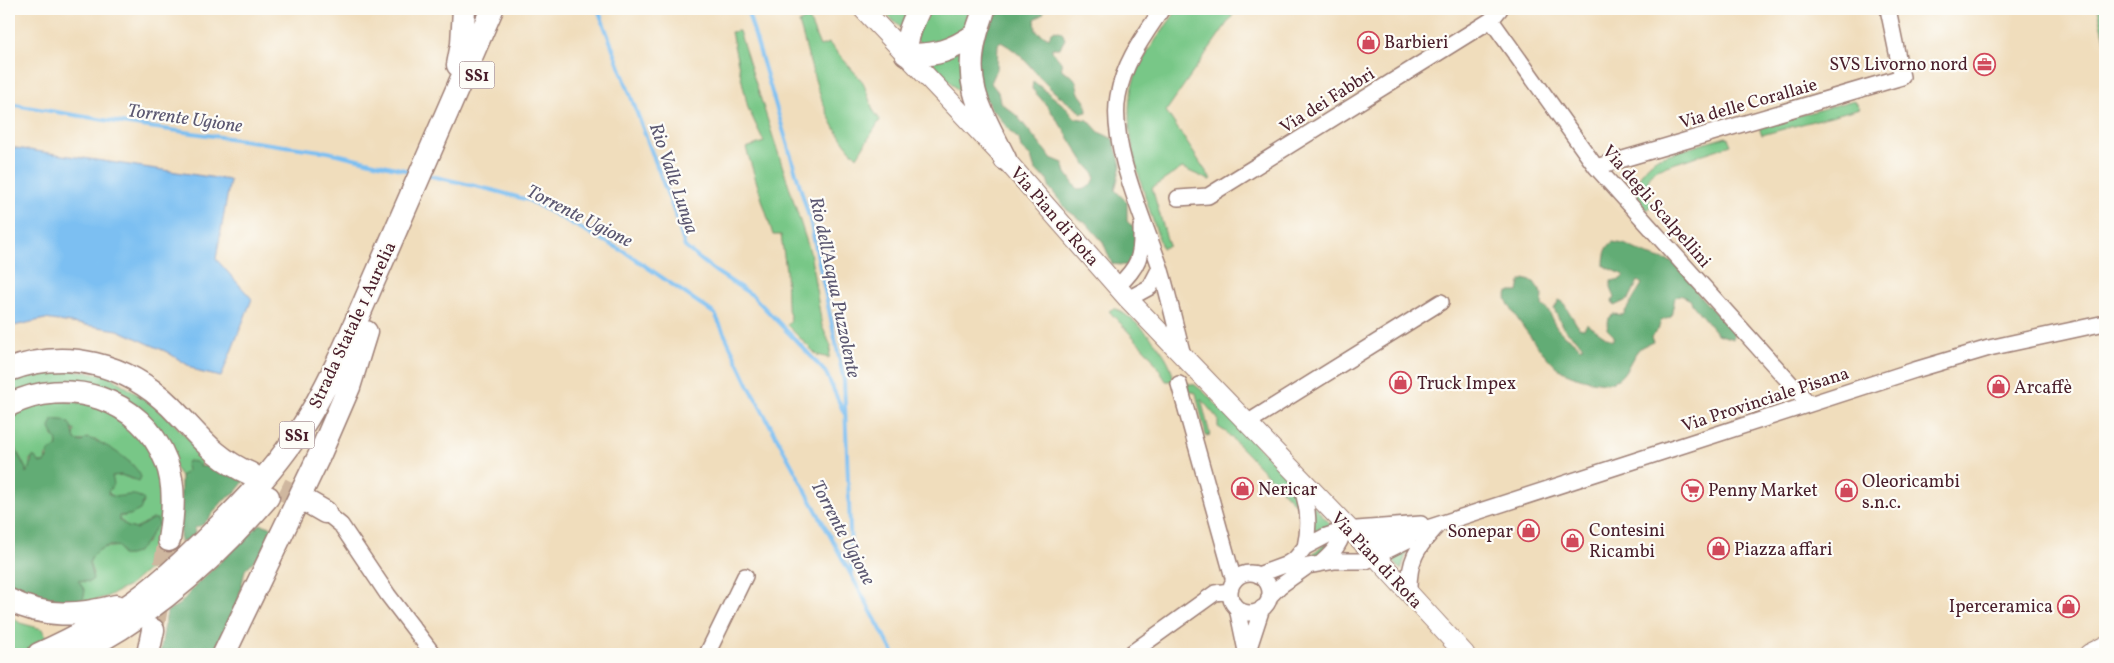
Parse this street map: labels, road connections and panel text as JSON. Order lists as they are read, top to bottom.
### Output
{
  "streets": {
    "highway": ["SS1", "Strada Statale 1 Aurelia"],
    "main road": ["Via Pian di Rota"],
    "street": [
      "Via dei Fabbri",
      "Via delle Corallaie",
      "Via degli Scalpellini",
      "Via Provinciale Pisana"
    ]
  },
  "crossings": [
    ["Via dei Fabbri", "Via degli Scalpellini"],
    ["Via delle Corallaie", "Via degli Scalpellini"],
    ["Via degli Scalpellini", "Via Provinciale Pisana"],
    ["Via Pian di Rota", "Via Provinciale Pisana"]
  ],
  "water": ["Torrente Ugione", "Rio Valle Lunga", "Rio dell'Acqua Puzzolente"],
  "places": {
    "shop": [
      "Barbieri",
      "Truck Impex",
      "Arcaffè",
      "Nericar",
      "Oleoricambi s.n.c.",
      "Sonepar",
      "Contesini Ricambi",
      "Piazza affari",
      "Iperceramica"
    ],
    "office": ["SVS Livorno nord"],
    "supermarket": ["Penny Market"]
  }
}
